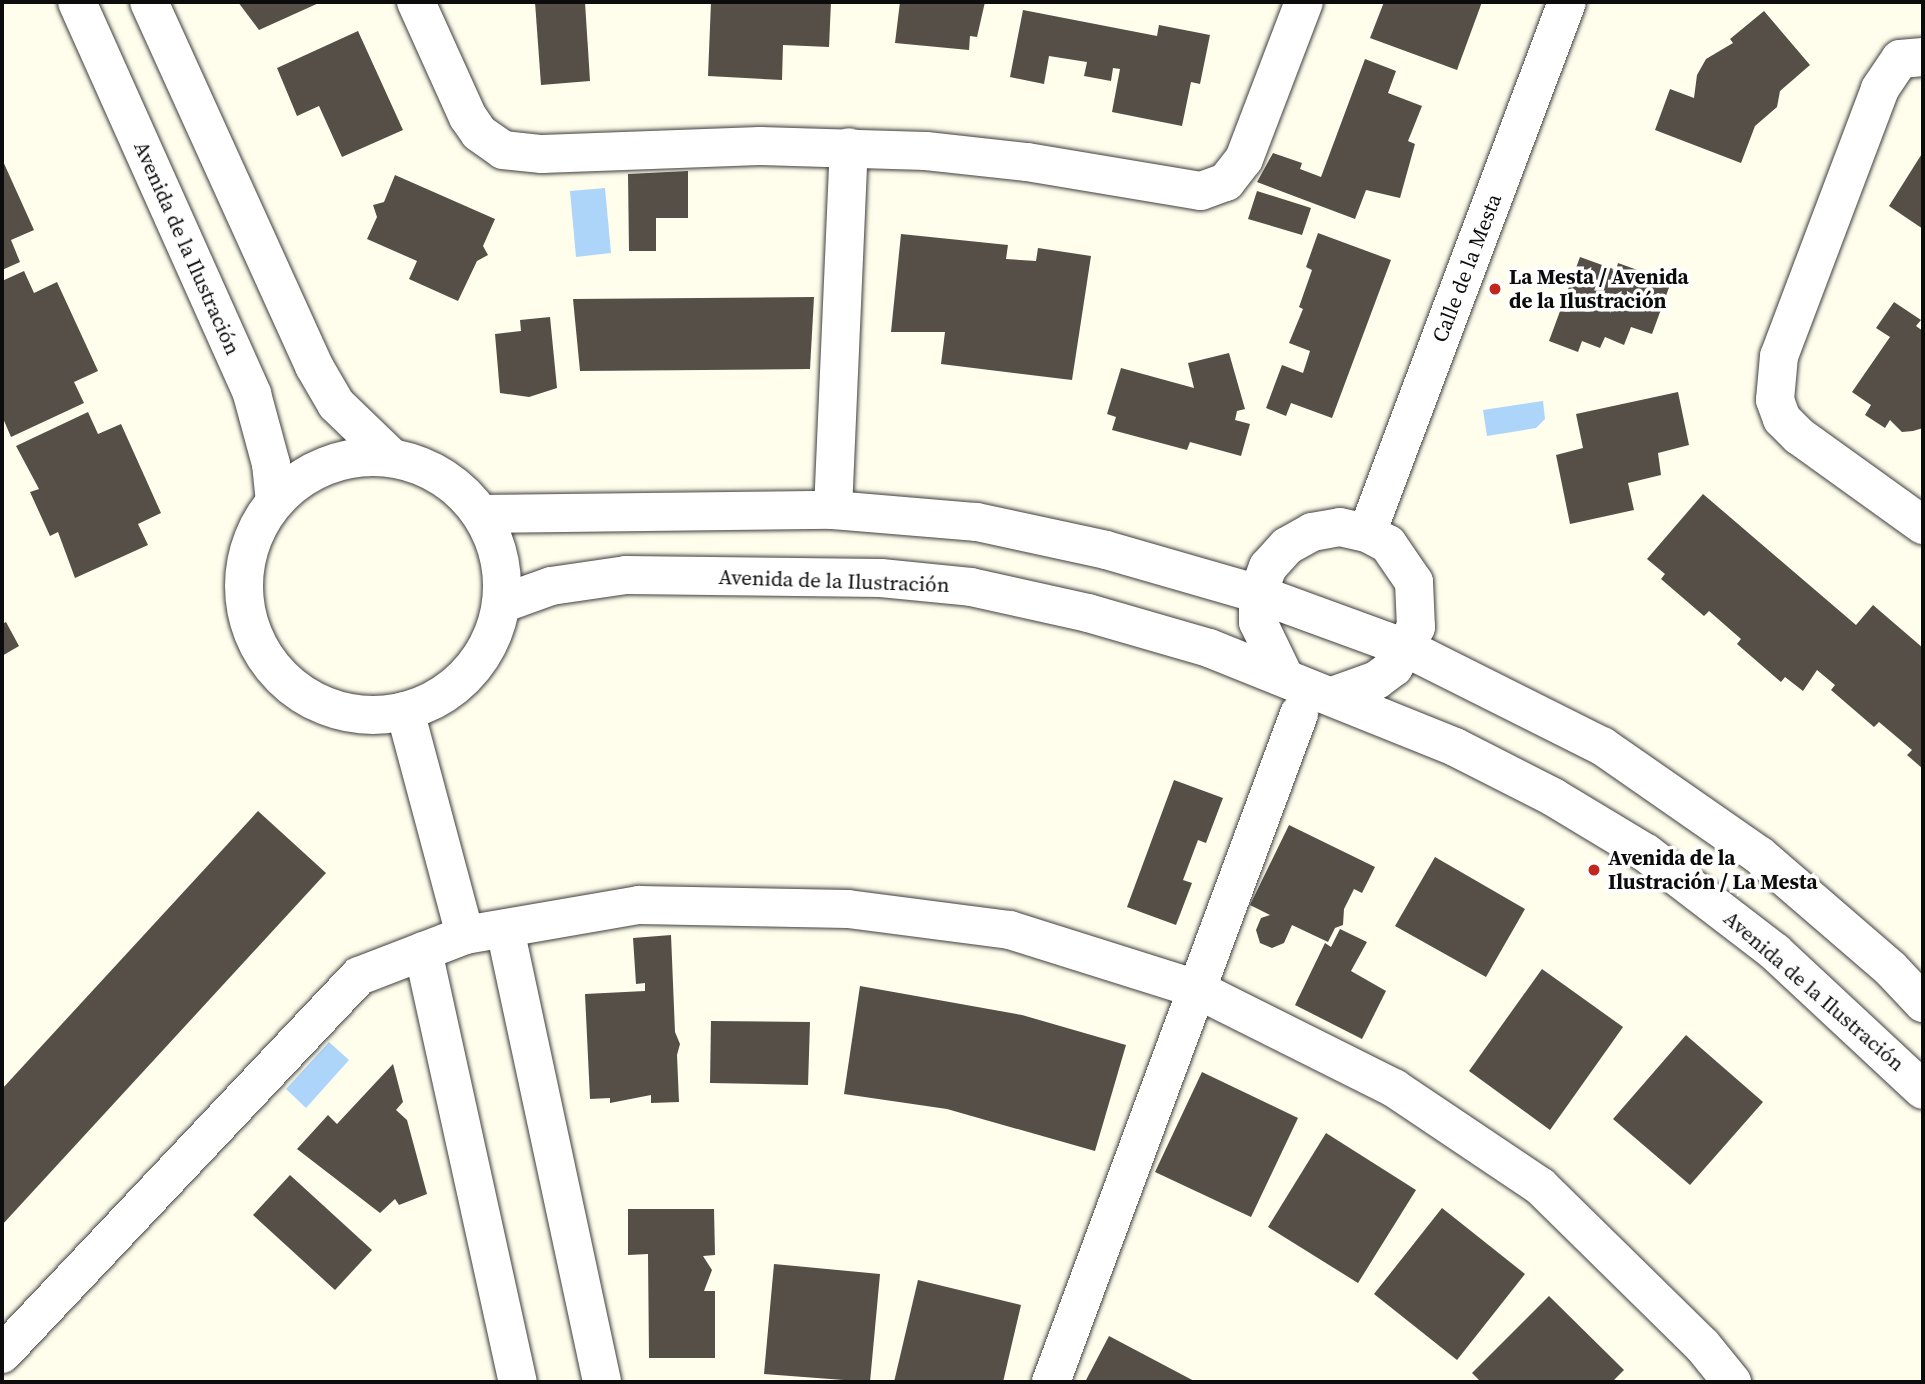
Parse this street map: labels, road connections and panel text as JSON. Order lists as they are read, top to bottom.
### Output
{
  "streets": {
    "street": ["Avenida de la Ilustración", "Calle de la Mesta"]
  },
  "places": ["La Mesta / Avenida de la Ilustración", "Avenida de la Ilustración / La Mesta"]
}
